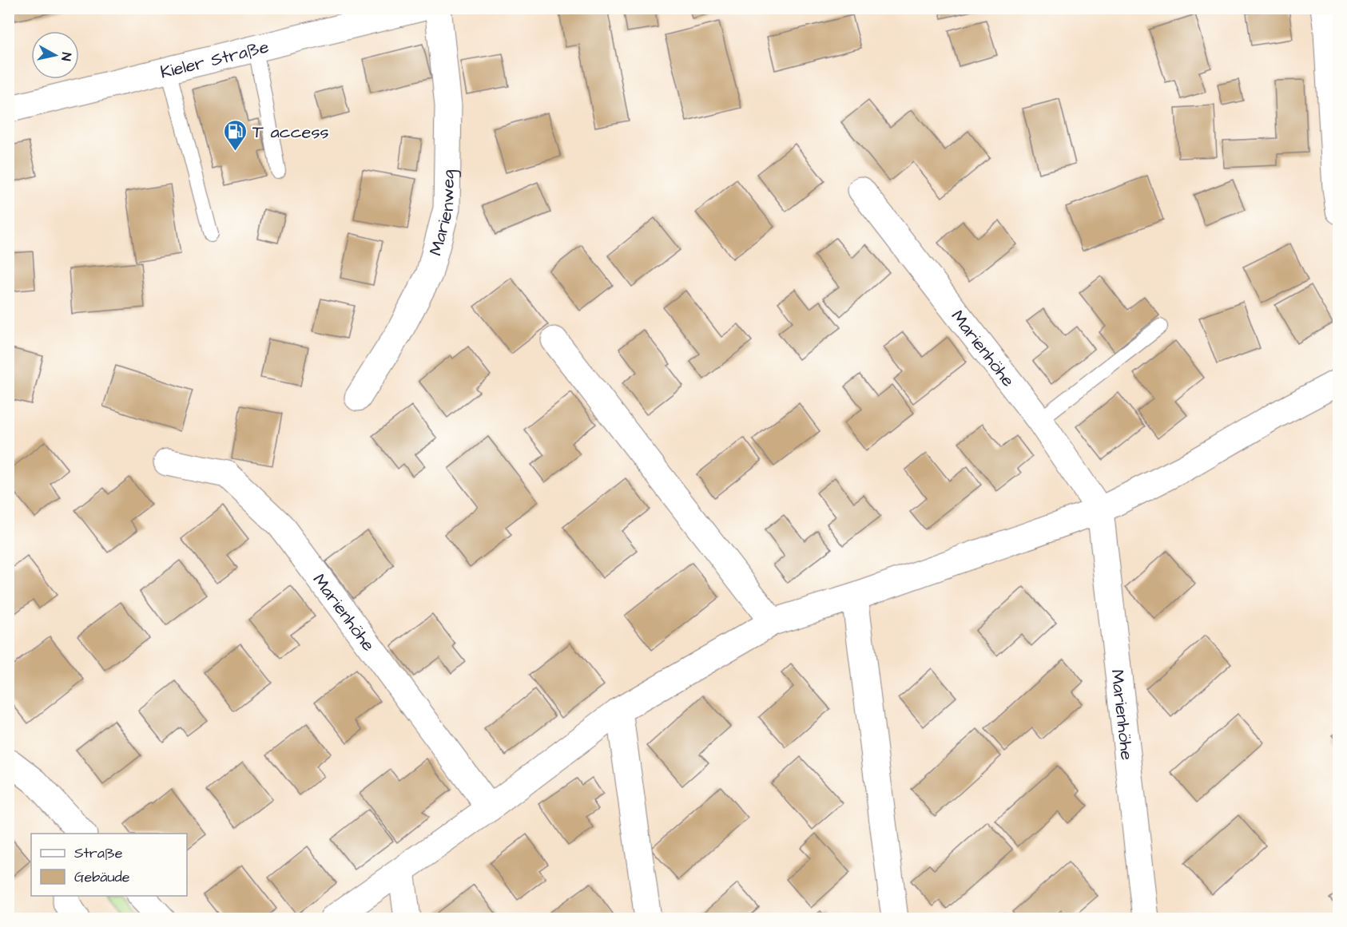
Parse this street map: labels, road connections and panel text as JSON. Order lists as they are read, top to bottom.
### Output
{
  "streets": {
    "street": ["Kieler Straße", "Marienweg", "Marienhöhe"]
  },
  "places": {
    "fuel station": ["T access"]
  },
  "legend": ["Straße", "Gebäude"],
  "north": "right"
}
